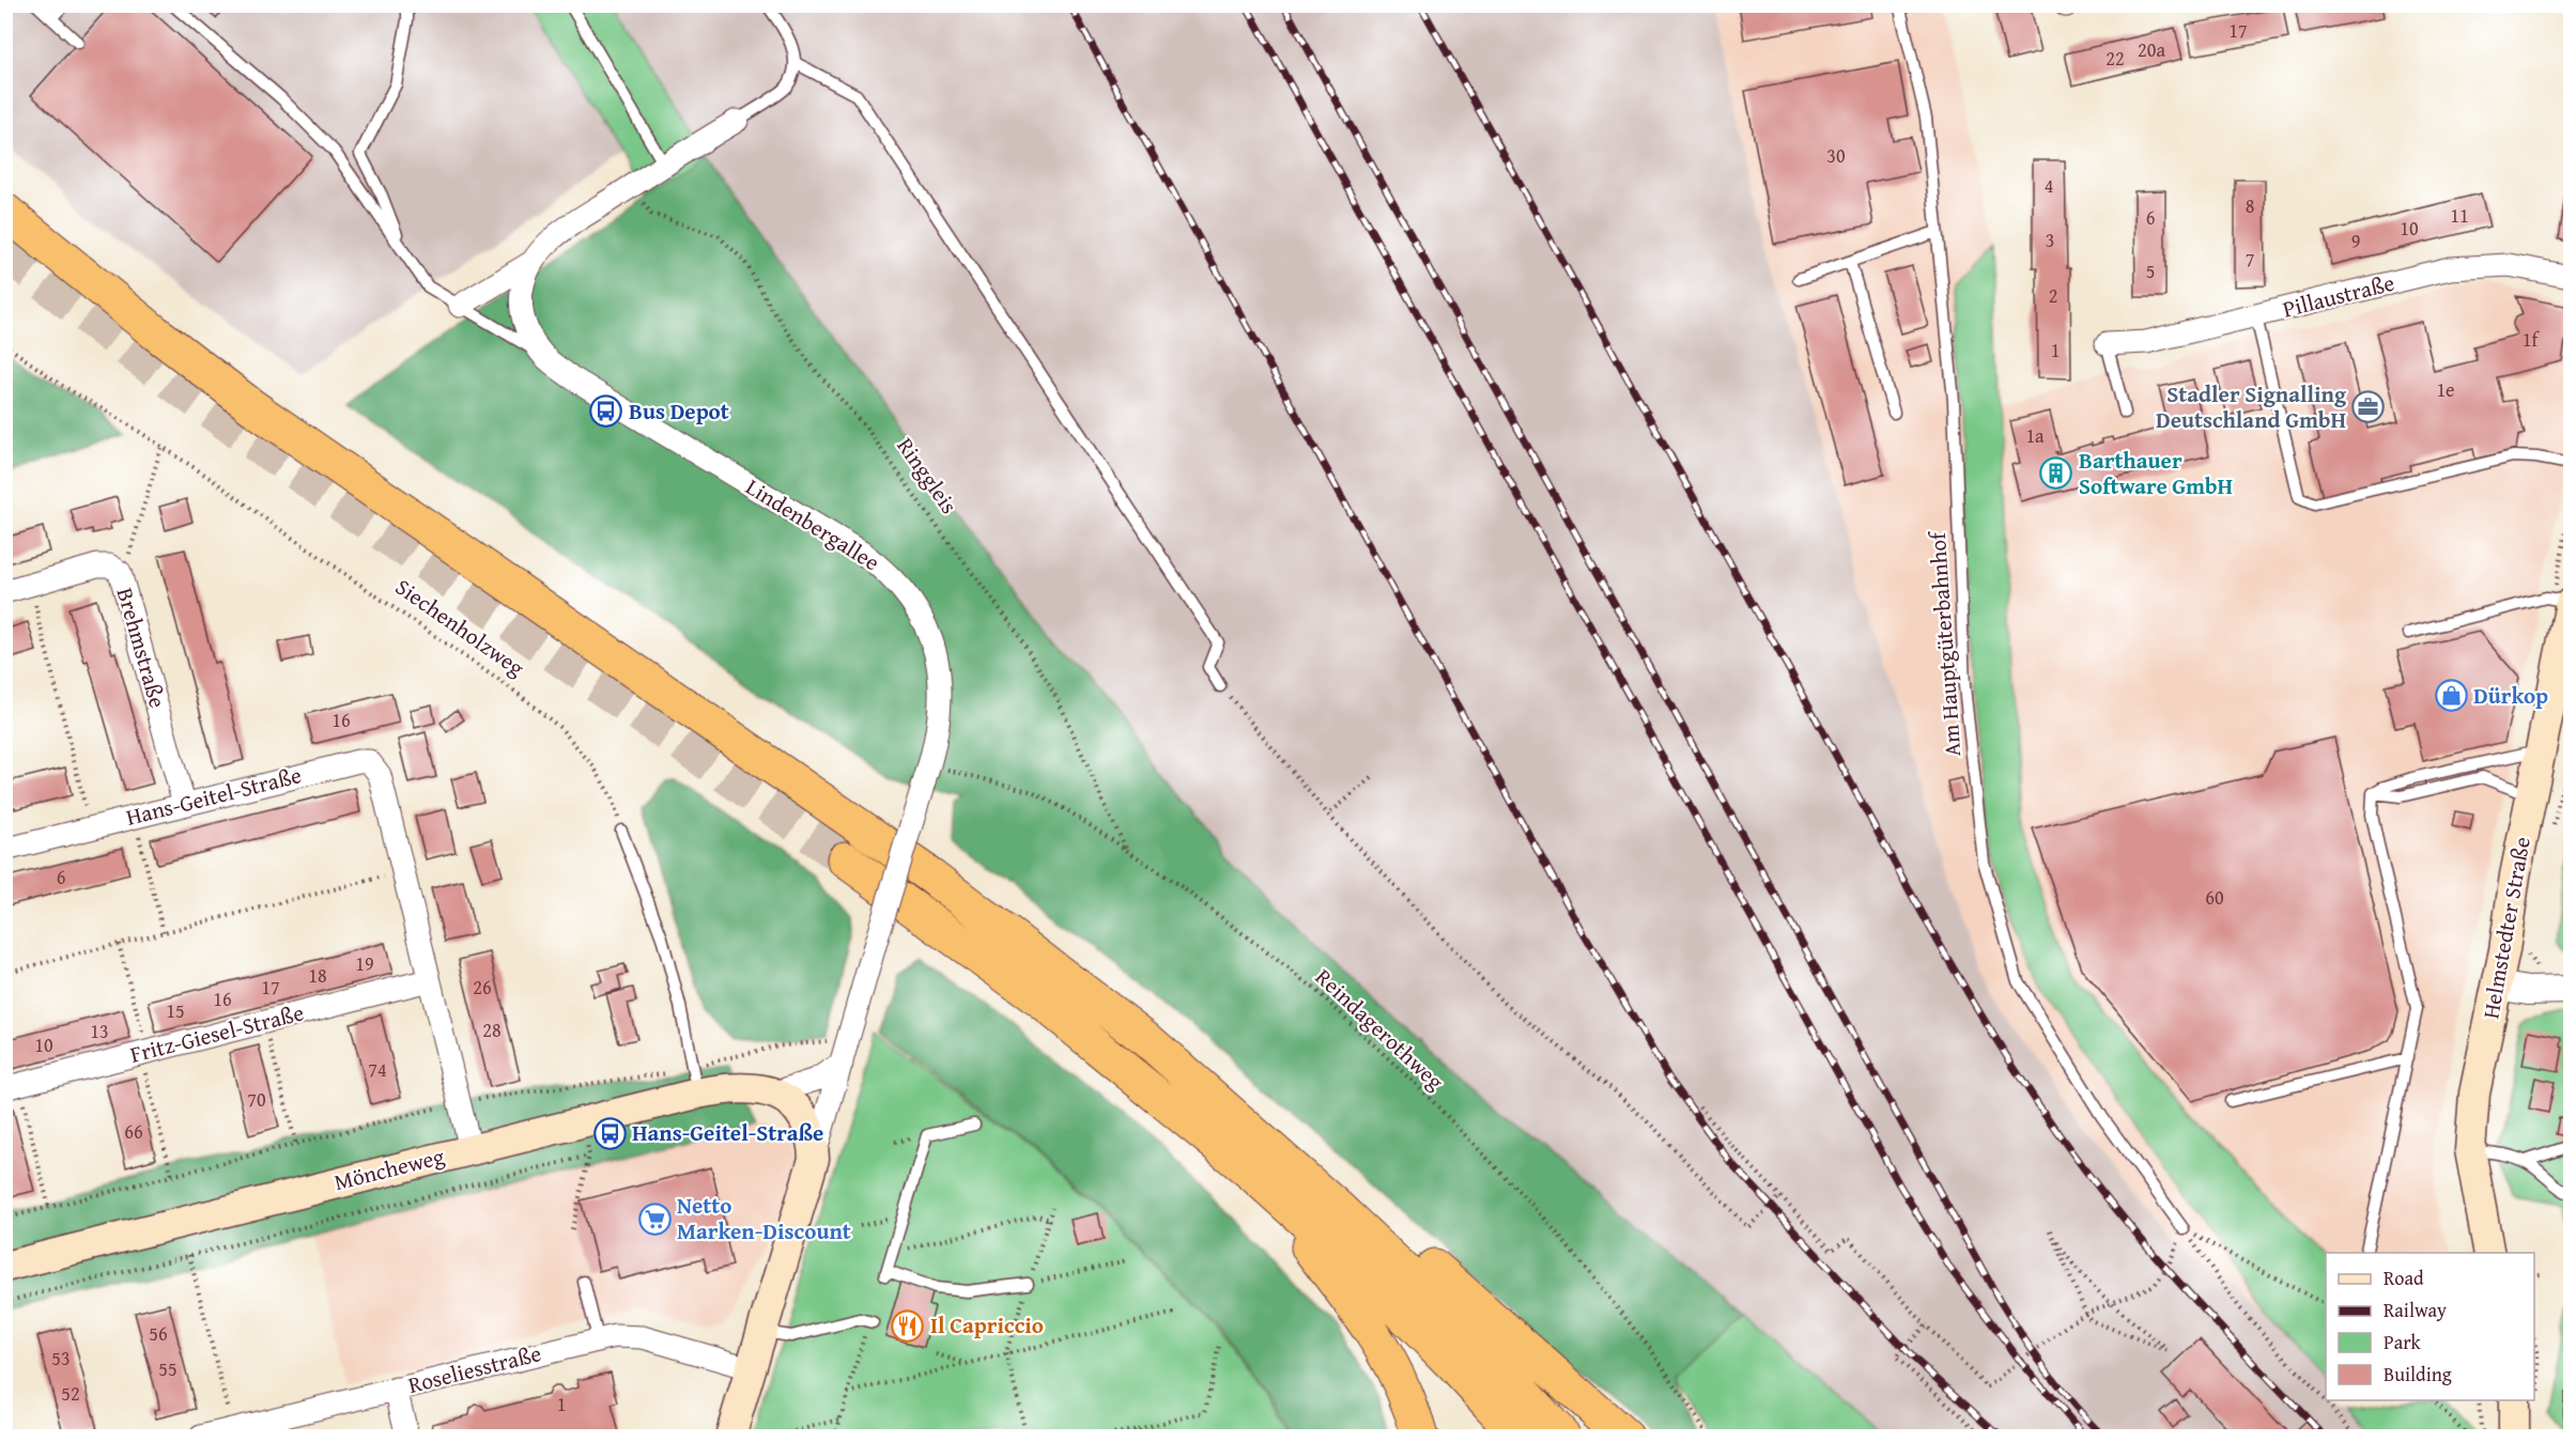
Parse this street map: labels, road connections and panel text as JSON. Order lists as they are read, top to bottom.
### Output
{
  "streets": {
    "main road": ["Helmstedter Straße", "Möncheweg"],
    "street": [
      "Pillaustraße",
      "Lindenbergallee",
      "Brehmstraße",
      "Hans-Geitel-Straße",
      "Fritz-Giesel-Straße",
      "Roseliesstraße"
    ],
    "lane": ["Am Hauptgüterbahnhof"],
    "path": ["Ringgleis", "Siechenholzweg", "Reindagerothweg"]
  },
  "crossings": [
    ["Ringgleis", "Lindenbergallee"],
    ["Ringgleis", "Reindagerothweg"],
    ["Lindenbergallee", "Reindagerothweg"],
    ["Brehmstraße", "Hans-Geitel-Straße"],
    ["Hans-Geitel-Straße", "Fritz-Giesel-Straße"],
    ["Hans-Geitel-Straße", "Möncheweg"]
  ],
  "places": {
    "office": ["Stadler Signalling Deutschland GmbH"],
    "bus stop": ["Bus Depot", "Hans-Geitel-Straße"],
    "building": ["Barthauer Software GmbH"],
    "shop": ["Dürkop"],
    "supermarket": ["Netto Marken-Discount"],
    "restaurant": ["Il Capriccio"]
  },
  "house_numbers": [
    "17",
    "20a",
    "22",
    "30",
    "4",
    "8",
    "11",
    "6",
    "10",
    "3",
    "9",
    "7",
    "5",
    "2",
    "1f",
    "1",
    "1e",
    "1a",
    "16",
    "6",
    "60",
    "19",
    "18",
    "17",
    "26",
    "16",
    "15",
    "28",
    "13",
    "10",
    "74",
    "70",
    "66",
    "56",
    "53",
    "55",
    "52",
    "1"
  ],
  "legend": [
    "Road",
    "Railway",
    "Park",
    "Building"
  ]
}
